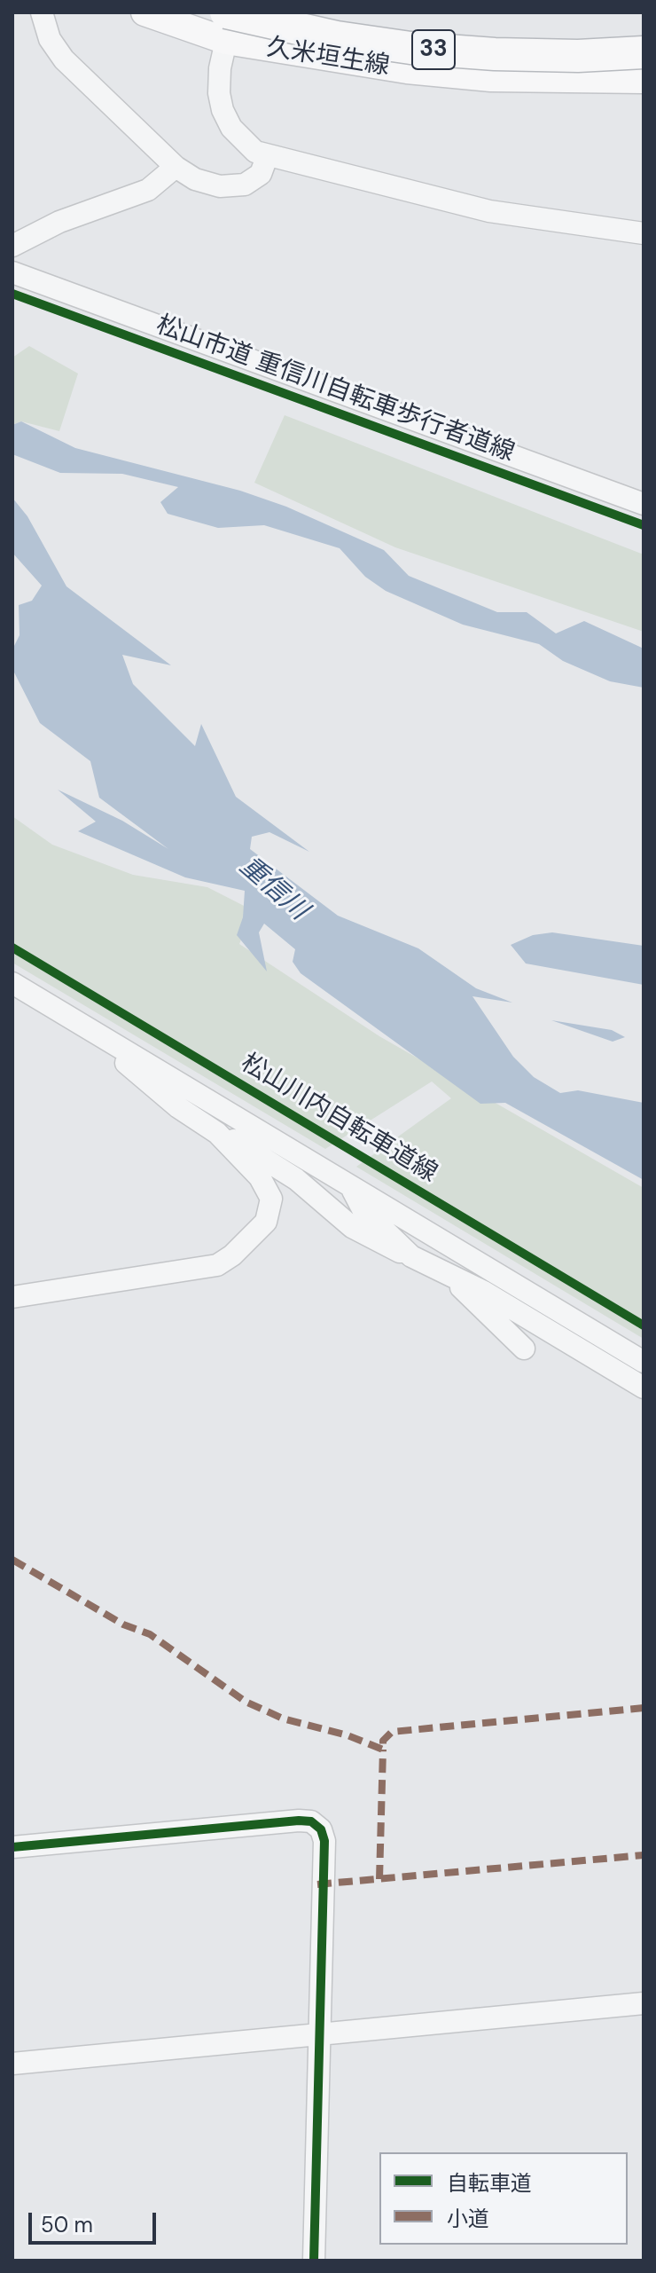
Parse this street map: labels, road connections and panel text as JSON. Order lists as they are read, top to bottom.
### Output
{
  "streets": {
    "highway": ["33"],
    "main road": ["久米垣生線"],
    "cycle path": ["松山市道 重信川自転車歩行者道線", "松山川内自転車道線"]
  },
  "crossings": [
    ["33", "久米垣生線"]
  ],
  "water": ["重信川"],
  "legend": ["自転車道", "小道"],
  "scale_bar": "50 m"
}
